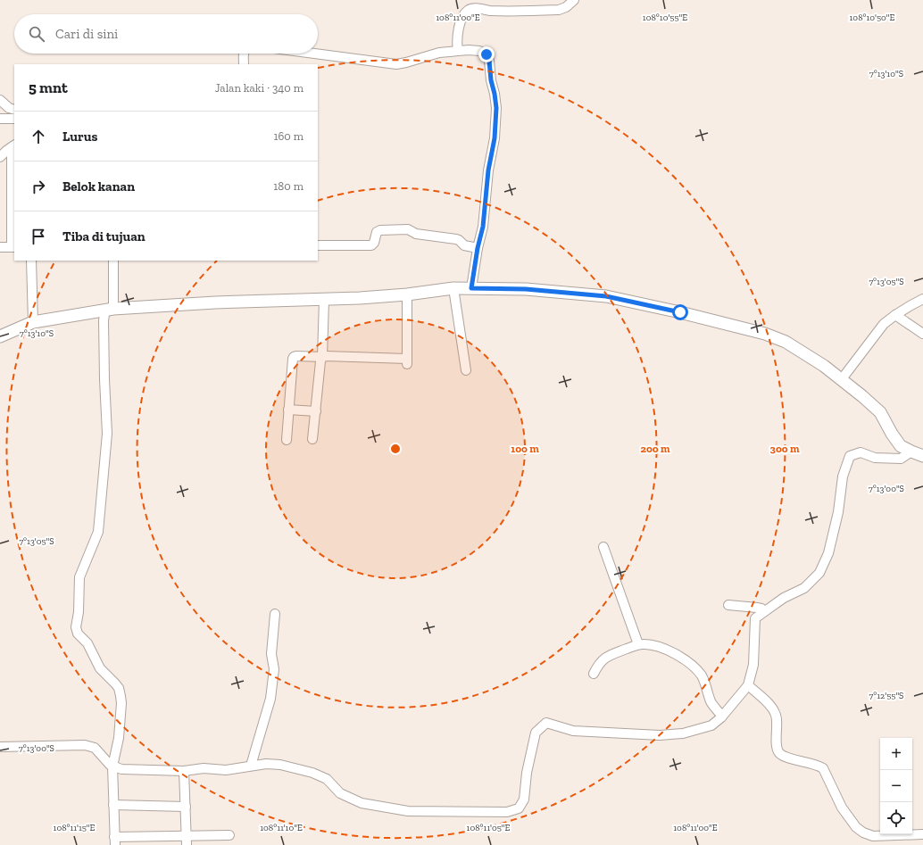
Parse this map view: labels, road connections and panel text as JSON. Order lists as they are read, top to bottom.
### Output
{
  "page": {
    "search": "Cari di sini",
    "heading": ["5 mnt", "Jalan kaki · 340 m"],
    "list": [
      ["Lurus", "160 m"],
      ["Belok kanan", "180 m"],
      "Tiba di tujuan"
    ],
    "map_buttons": ["+", "−"]
  },
  "coordinates": [
    "108°11'00\"E",
    "108°10'55\"E",
    "108°10'50\"E",
    "7°13'10\"S",
    "7°13'05\"S",
    "7°13'00\"S",
    "7°12'55\"S",
    "108°11'15\"E",
    "108°11'10\"E",
    "108°11'05\"E"
  ],
  "rings": ["100 m", "200 m", "300 m"]
}
